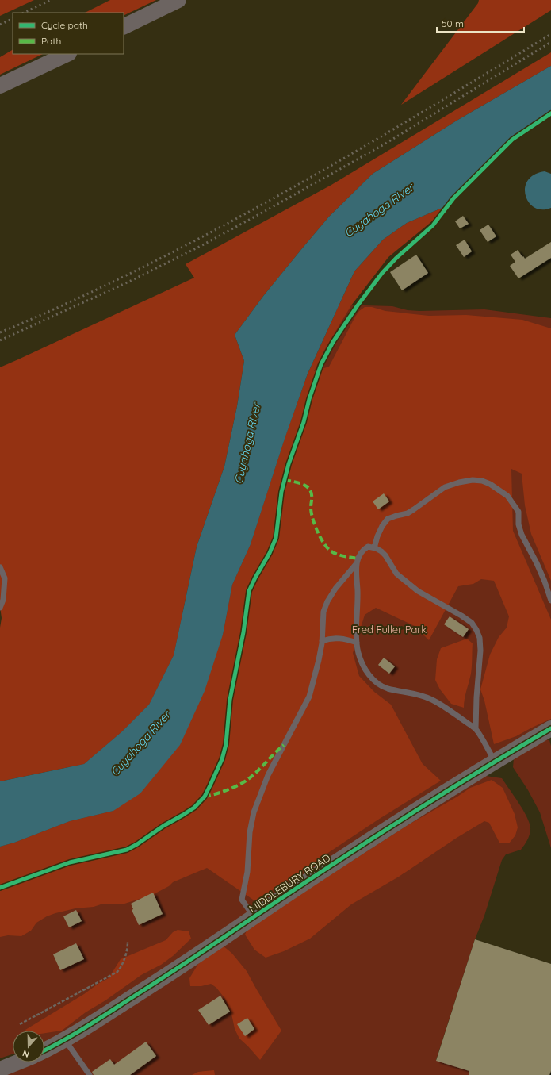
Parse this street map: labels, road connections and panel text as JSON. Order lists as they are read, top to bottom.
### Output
{
  "streets": {
    "street": ["MIDDLEBURY ROAD"]
  },
  "water": ["Cuyahoga River"],
  "parks": ["Fred Fuller Park"],
  "legend": ["Cycle path", "Path"],
  "scale_bar": "50 m",
  "north": "bottom"
}
